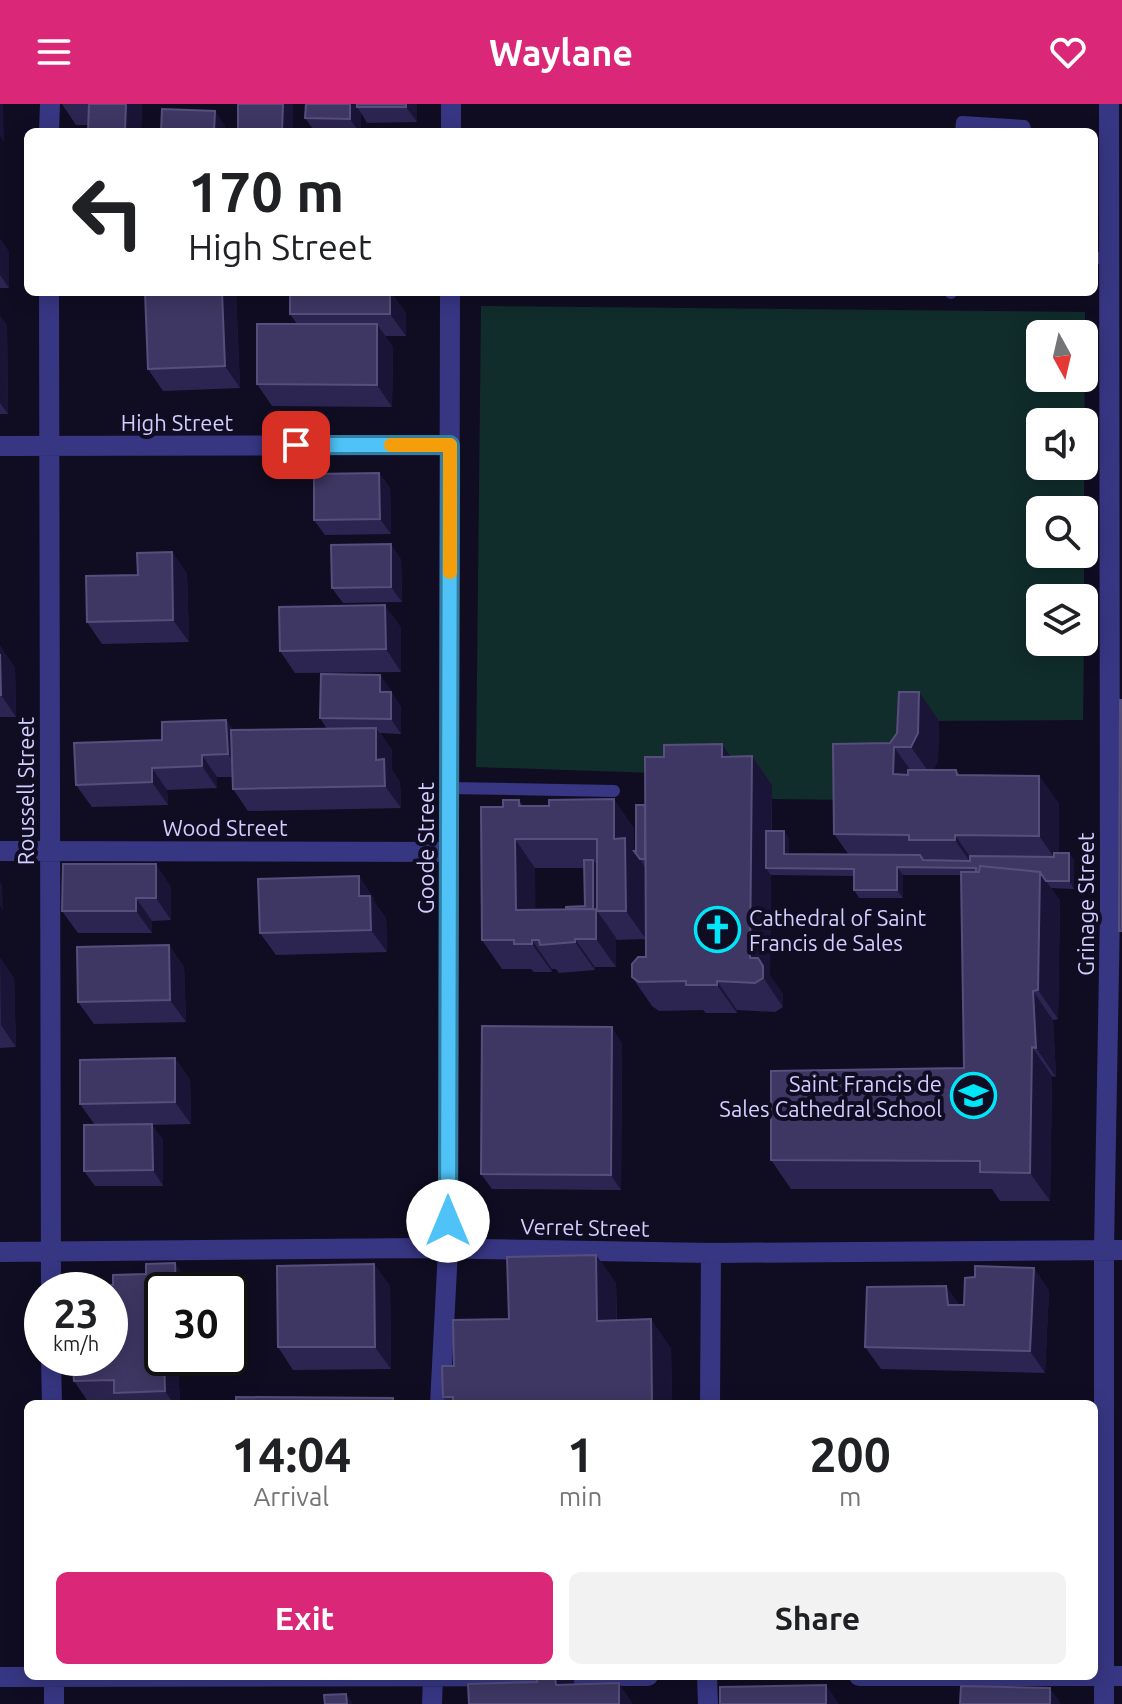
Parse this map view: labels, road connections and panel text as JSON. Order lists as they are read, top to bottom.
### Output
{
  "streets": {
    "street": [
      "High Street",
      "Roussell Street",
      "Wood Street",
      "Goode Street",
      "Grinage Street",
      "Verret Street"
    ]
  },
  "crossings": [
    ["High Street", "Roussell Street"],
    ["High Street", "Goode Street"],
    ["Roussell Street", "Wood Street"],
    ["Roussell Street", "Verret Street"],
    ["Wood Street", "Goode Street"],
    ["Goode Street", "Verret Street"],
    ["Grinage Street", "Verret Street"]
  ],
  "places": {
    "church": ["Cathedral of Saint Francis de Sales"],
    "school or university": ["Saint Francis de Sales Cathedral School"]
  },
  "north": "bottom",
  "page": {
    "header": "Waylane",
    "turn": ["170 m", "High Street"],
    "speed": "23 km/h",
    "limit": "30",
    "eta": [
      "14:04",
      "Arrival",
      "1",
      "min",
      "200",
      "m"
    ],
    "buttons": ["Exit", "Share"]
  }
}
